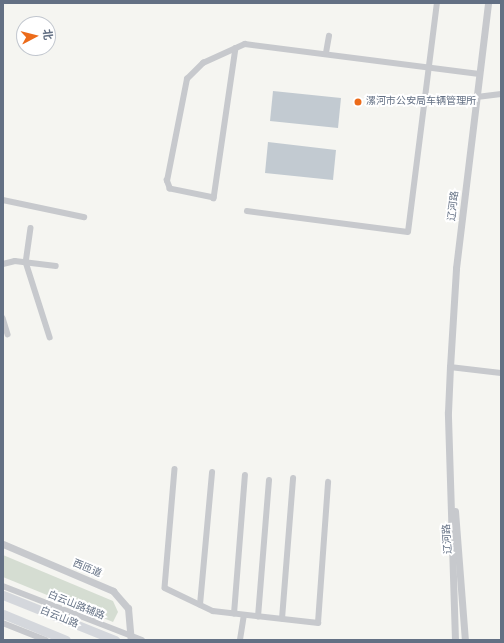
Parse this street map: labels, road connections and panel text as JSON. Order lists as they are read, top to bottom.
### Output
{
  "streets": {
    "highway": ["白云山路"],
    "street": ["辽河路", "西匝道", "白云山路辅路"]
  },
  "crossings": [
    ["西匝道", "白云山路辅路"]
  ],
  "places": ["漯河市公安局车辆管理所"],
  "north": "right"
}
